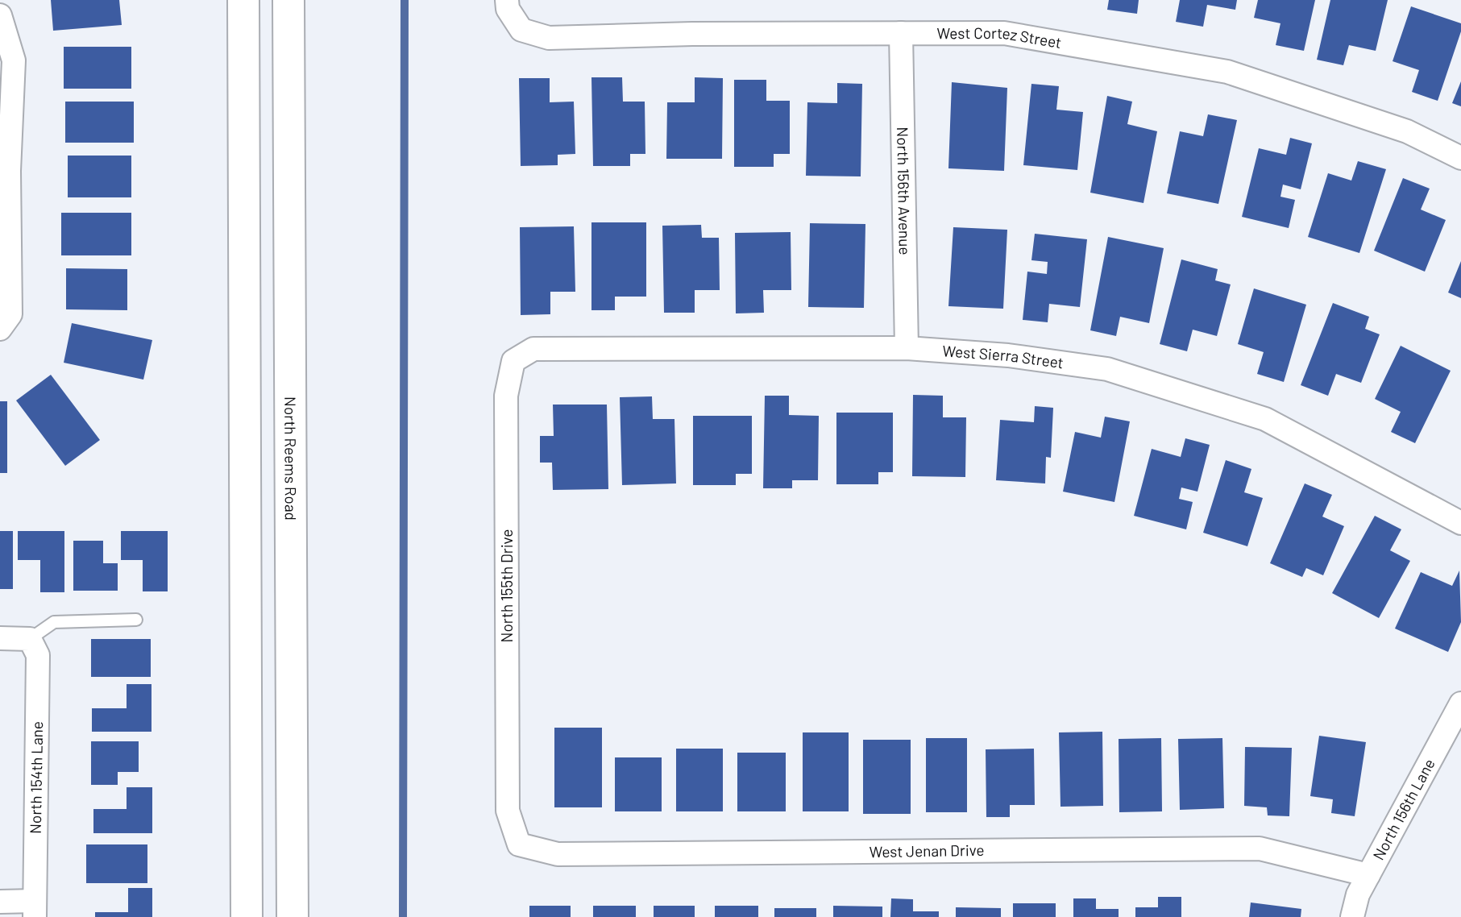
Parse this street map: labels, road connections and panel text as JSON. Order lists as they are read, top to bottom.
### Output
{
  "streets": {
    "main road": ["North Reems Road"],
    "street": [
      "West Cortez Street",
      "North 156th Avenue",
      "West Sierra Street",
      "North 155th Drive",
      "North 154th Lane",
      "North 156th Lane",
      "West Jenan Drive"
    ]
  },
  "crossings": [
    ["West Cortez Street", "North 156th Avenue"],
    ["North 156th Avenue", "West Sierra Street"],
    ["West Sierra Street", "North 155th Drive"],
    ["North 155th Drive", "West Jenan Drive"],
    ["North 156th Lane", "West Jenan Drive"]
  ]
}
